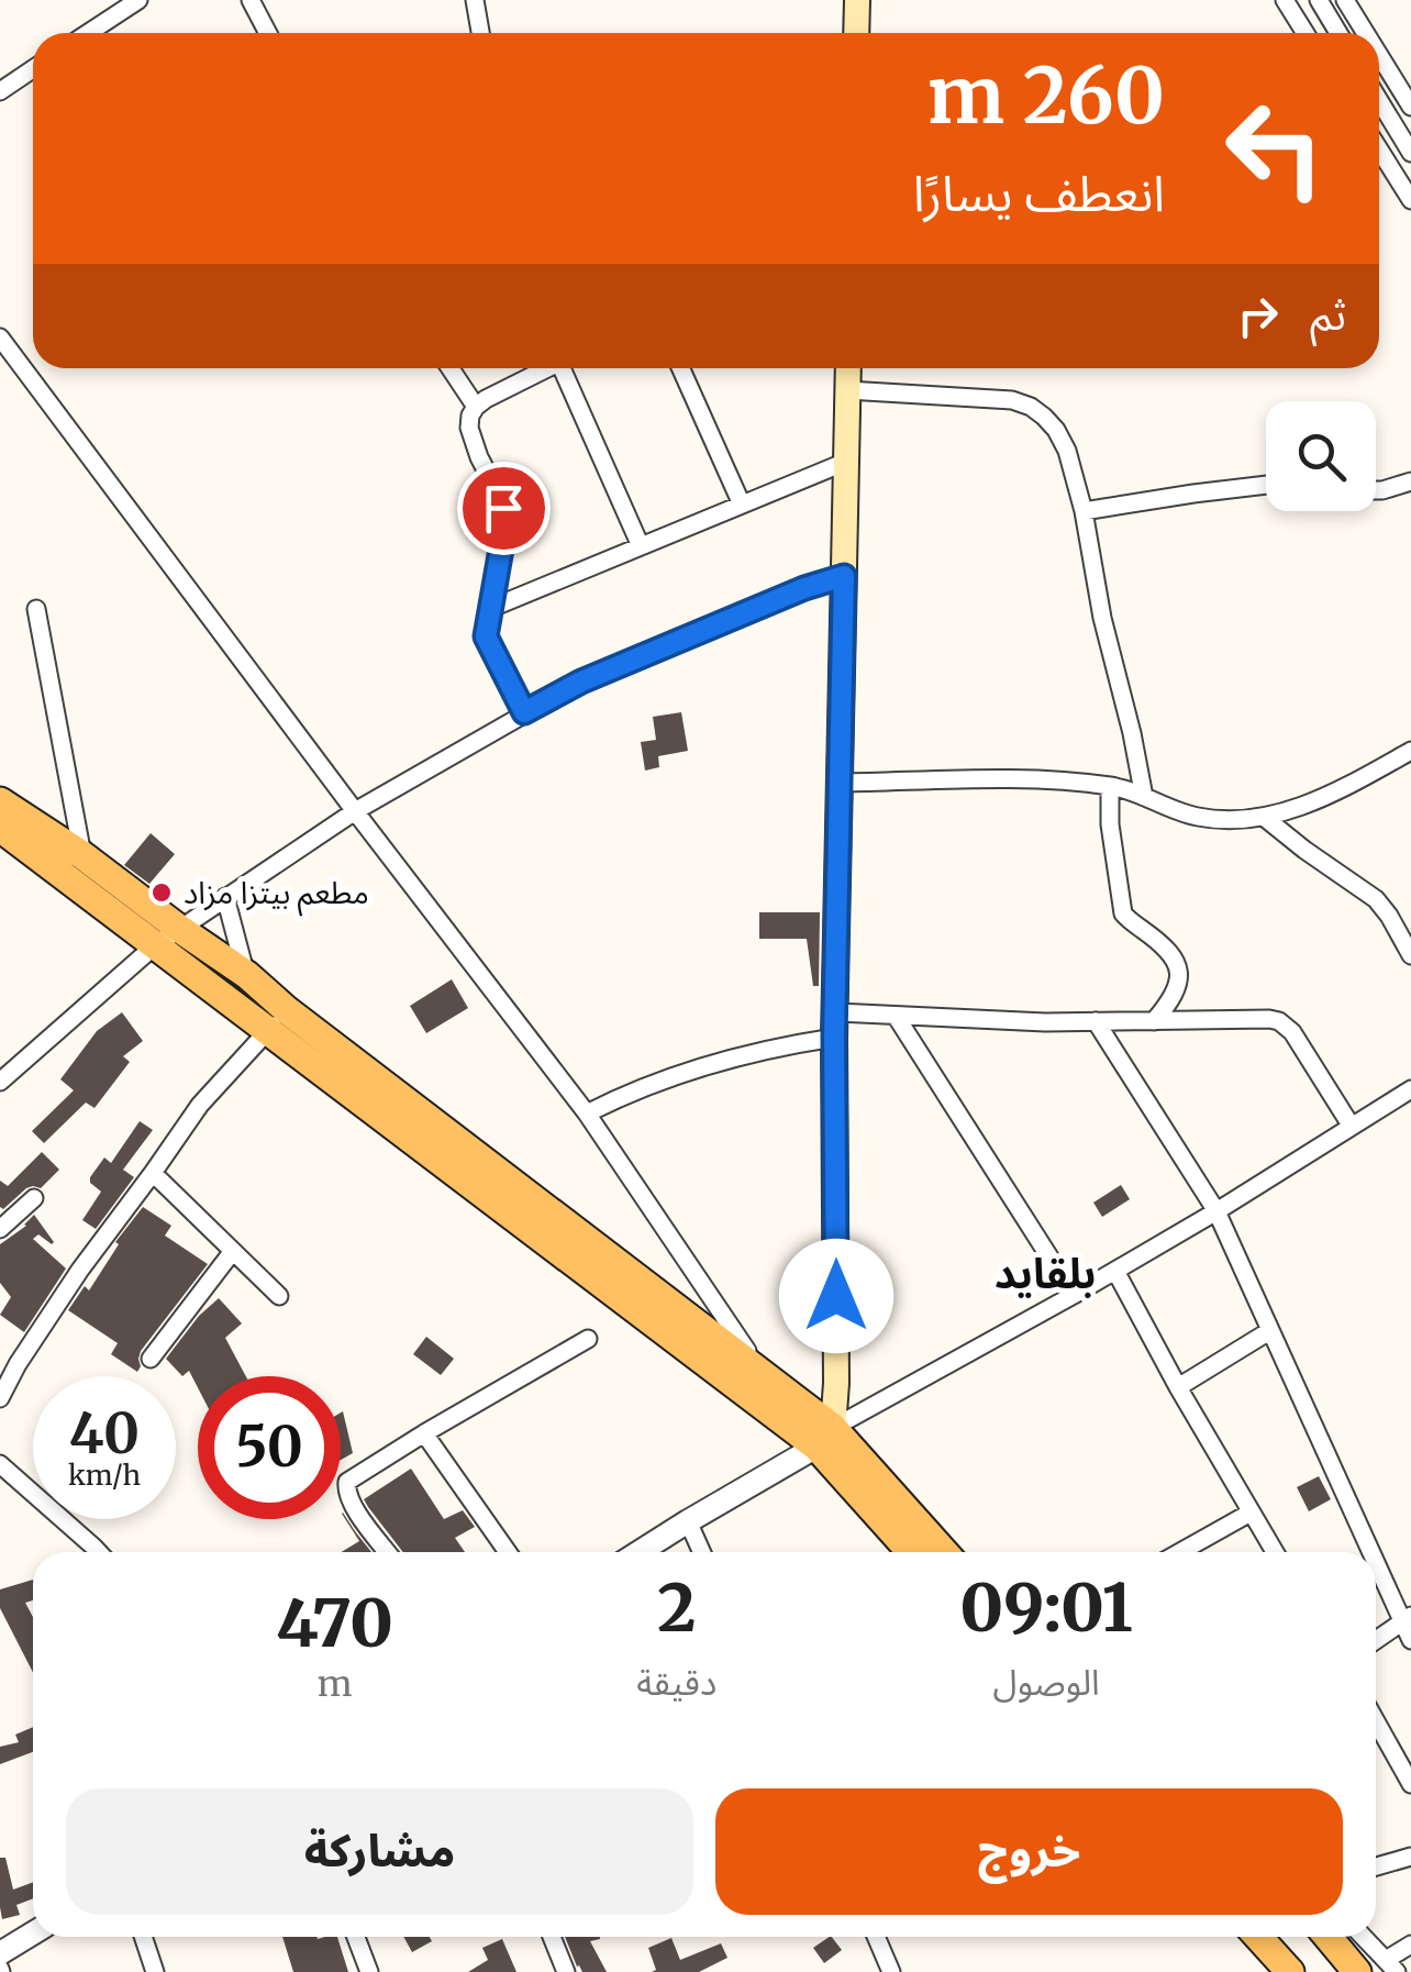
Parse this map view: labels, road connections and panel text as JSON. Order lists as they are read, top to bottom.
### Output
{
  "districts": ["بلقايد"],
  "places": ["مطعم بيتزا مزاد"],
  "page": {
    "turn": ["260 m", "انعطف يسارًا"],
    "then": "ثم",
    "speed": "40 km/h",
    "limit": "50",
    "eta": [
      "09:01",
      "الوصول",
      "2",
      "دقيقة",
      "470",
      "m"
    ],
    "buttons": ["خروج", "مشاركة"]
  }
}
